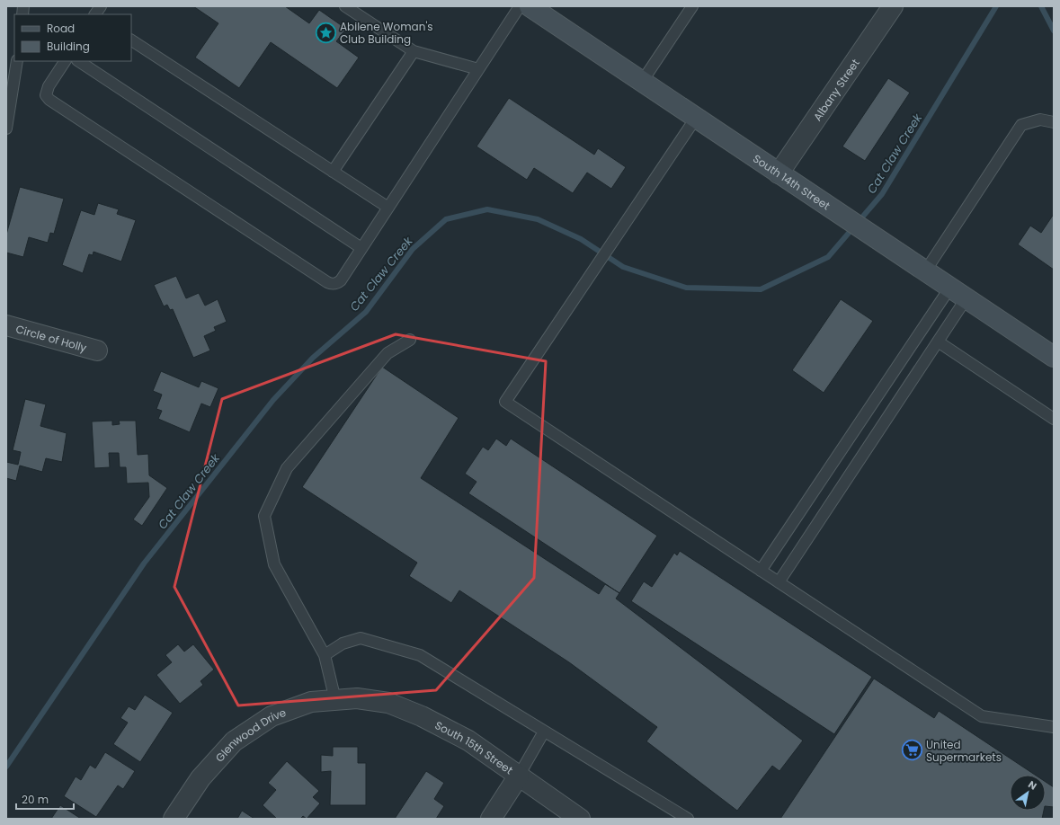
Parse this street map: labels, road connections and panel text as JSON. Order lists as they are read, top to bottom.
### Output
{
  "streets": {
    "main road": ["South 14th Street"],
    "street": [
      "Albany Street",
      "Circle of Holly",
      "Glenwood Drive",
      "South 15th Street"
    ]
  },
  "crossings": [
    ["Albany Street", "South 14th Street"],
    ["Glenwood Drive", "South 15th Street"]
  ],
  "water": ["Cat Claw Creek"],
  "places": {
    "place": ["Abilene Woman's Club Building"],
    "supermarket": ["United Supermarkets"]
  },
  "legend": ["Road", "Building"],
  "scale_bar": "20 m",
  "north": "top right"
}
